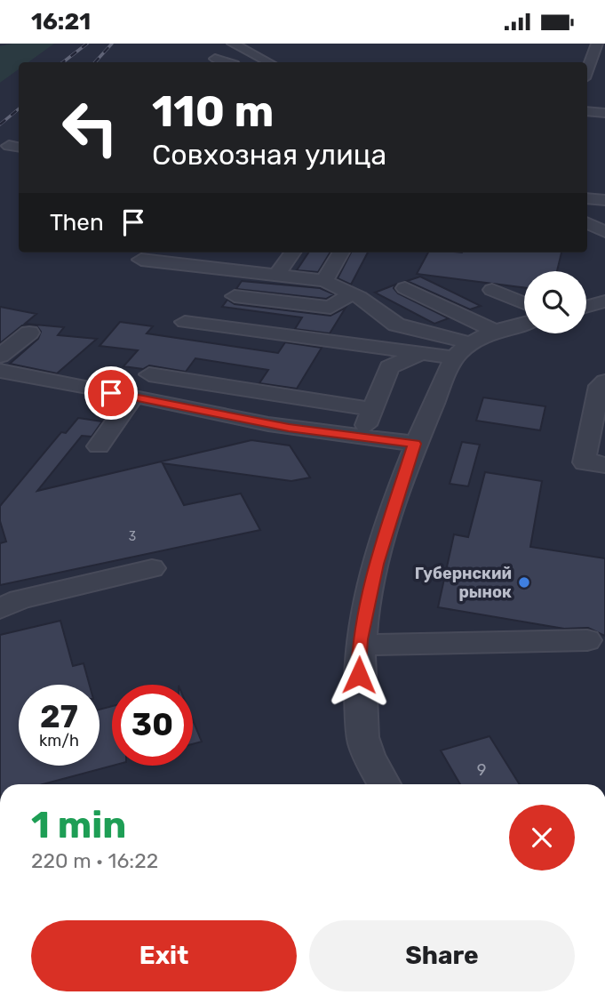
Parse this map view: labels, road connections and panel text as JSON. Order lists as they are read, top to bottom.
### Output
{
  "places": ["Губернский рынок"],
  "house_numbers": ["3", "9"],
  "page": {
    "status": "16:21",
    "turn": ["110 m", "Совхозная улица"],
    "then": "Then",
    "speed": "27 km/h",
    "limit": "30",
    "heading": ["1 min", "220 m · 16:22"],
    "buttons": ["Exit", "Share"]
  }
}
